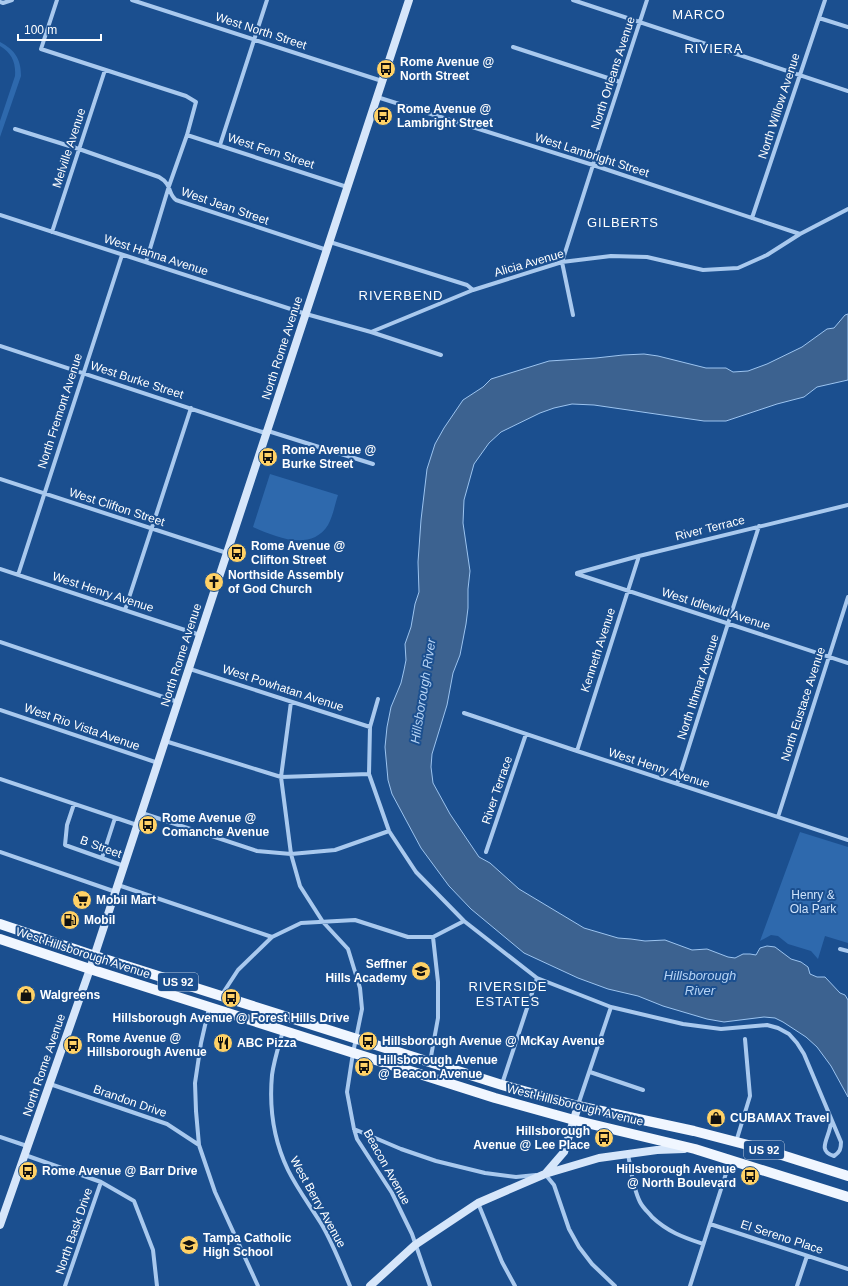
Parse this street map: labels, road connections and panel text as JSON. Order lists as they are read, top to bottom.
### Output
{
  "streets": {
    "main road": ["West Hillsborough Avenue", "US 92"],
    "street": [
      "West North Street",
      "North Orleans Avenue",
      "North Willow Avenue",
      "Melville Avenue",
      "West Fern Street",
      "West Lambright Street",
      "West Jean Street",
      "West Hanna Avenue",
      "Alicia Avenue",
      "North Rome Avenue",
      "West Burke Street",
      "North Fremont Avenue",
      "West Clifton Street",
      "River Terrace",
      "West Henry Avenue",
      "West Idlewild Avenue",
      "Kenneth Avenue",
      "North Ithmar Avenue",
      "West Powhatan Avenue",
      "North Eustace Avenue",
      "West Rio Vista Avenue",
      "B Street",
      "Brandon Drive",
      "Beacon Avenue",
      "West Berry Avenue",
      "North Bask Drive",
      "El Sereno Place"
    ]
  },
  "crossings": [
    ["West North Street", "North Rome Avenue"],
    ["North Orleans Avenue", "West Lambright Street"],
    ["North Orleans Avenue", "Alicia Avenue"],
    ["North Willow Avenue", "West Lambright Street"],
    ["Melville Avenue", "West Jean Street"],
    ["Melville Avenue", "West Hanna Avenue"],
    ["West Fern Street", "North Rome Avenue"],
    ["West Lambright Street", "Alicia Avenue"],
    ["West Lambright Street", "North Rome Avenue"],
    ["West Jean Street", "Alicia Avenue"],
    ["West Jean Street", "North Rome Avenue"],
    ["West Hanna Avenue", "North Rome Avenue"],
    ["West Hanna Avenue", "North Fremont Avenue"],
    ["North Rome Avenue", "West Burke Street"],
    ["North Rome Avenue", "West Clifton Street"],
    ["North Rome Avenue", "West Henry Avenue"],
    ["North Rome Avenue", "West Powhatan Avenue"],
    ["North Rome Avenue", "West Rio Vista Avenue"],
    ["North Rome Avenue", "B Street"],
    ["North Rome Avenue", "West Hillsborough Avenue"],
    ["North Rome Avenue", "Brandon Drive"],
    ["West Burke Street", "North Fremont Avenue"],
    ["North Fremont Avenue", "West Clifton Street"],
    ["North Fremont Avenue", "West Henry Avenue"],
    ["River Terrace", "West Henry Avenue"],
    ["River Terrace", "West Idlewild Avenue"],
    ["River Terrace", "Kenneth Avenue"],
    ["River Terrace", "North Ithmar Avenue"],
    ["West Henry Avenue", "Kenneth Avenue"],
    ["West Henry Avenue", "North Ithmar Avenue"],
    ["West Henry Avenue", "North Eustace Avenue"],
    ["West Idlewild Avenue", "Kenneth Avenue"],
    ["West Idlewild Avenue", "North Ithmar Avenue"],
    ["West Idlewild Avenue", "North Eustace Avenue"],
    ["West Powhatan Avenue", "Beacon Avenue"],
    ["West Hillsborough Avenue", "Beacon Avenue"],
    ["West Hillsborough Avenue", "West Berry Avenue"]
  ],
  "districts": [
    "MARCO",
    "RIVIERA",
    "GILBERTS",
    "RIVERBEND",
    "RIVERSIDE ESTATES"
  ],
  "water": ["Hillsborough River"],
  "parks": ["Henry & Ola Park"],
  "places": {
    "bus stop": [
      "Rome Avenue @ North Street",
      "Rome Avenue @ Lambright Street",
      "Rome Avenue @ Burke Street",
      "Rome Avenue @ Clifton Street",
      "Rome Avenue @ Comanche Avenue",
      "Hillsborough Avenue @ Forest Hills Drive",
      "Hillsborough Avenue @ McKay Avenue",
      "Rome Avenue @ Hillsborough Avenue",
      "Hillsborough Avenue @ Beacon Avenue",
      "Hillsborough Avenue @ Lee Place",
      "Rome Avenue @ Barr Drive",
      "Hillsborough Avenue @ North Boulevard"
    ],
    "church": ["Northside Assembly of God Church"],
    "supermarket": ["Mobil Mart"],
    "fuel station": ["Mobil"],
    "school or university": ["Seffner Hills Academy", "Tampa Catholic High School"],
    "shop": ["Walgreens", "CUBAMAX Travel"],
    "restaurant": ["ABC Pizza"]
  },
  "scale_bar": "100 m"
}
